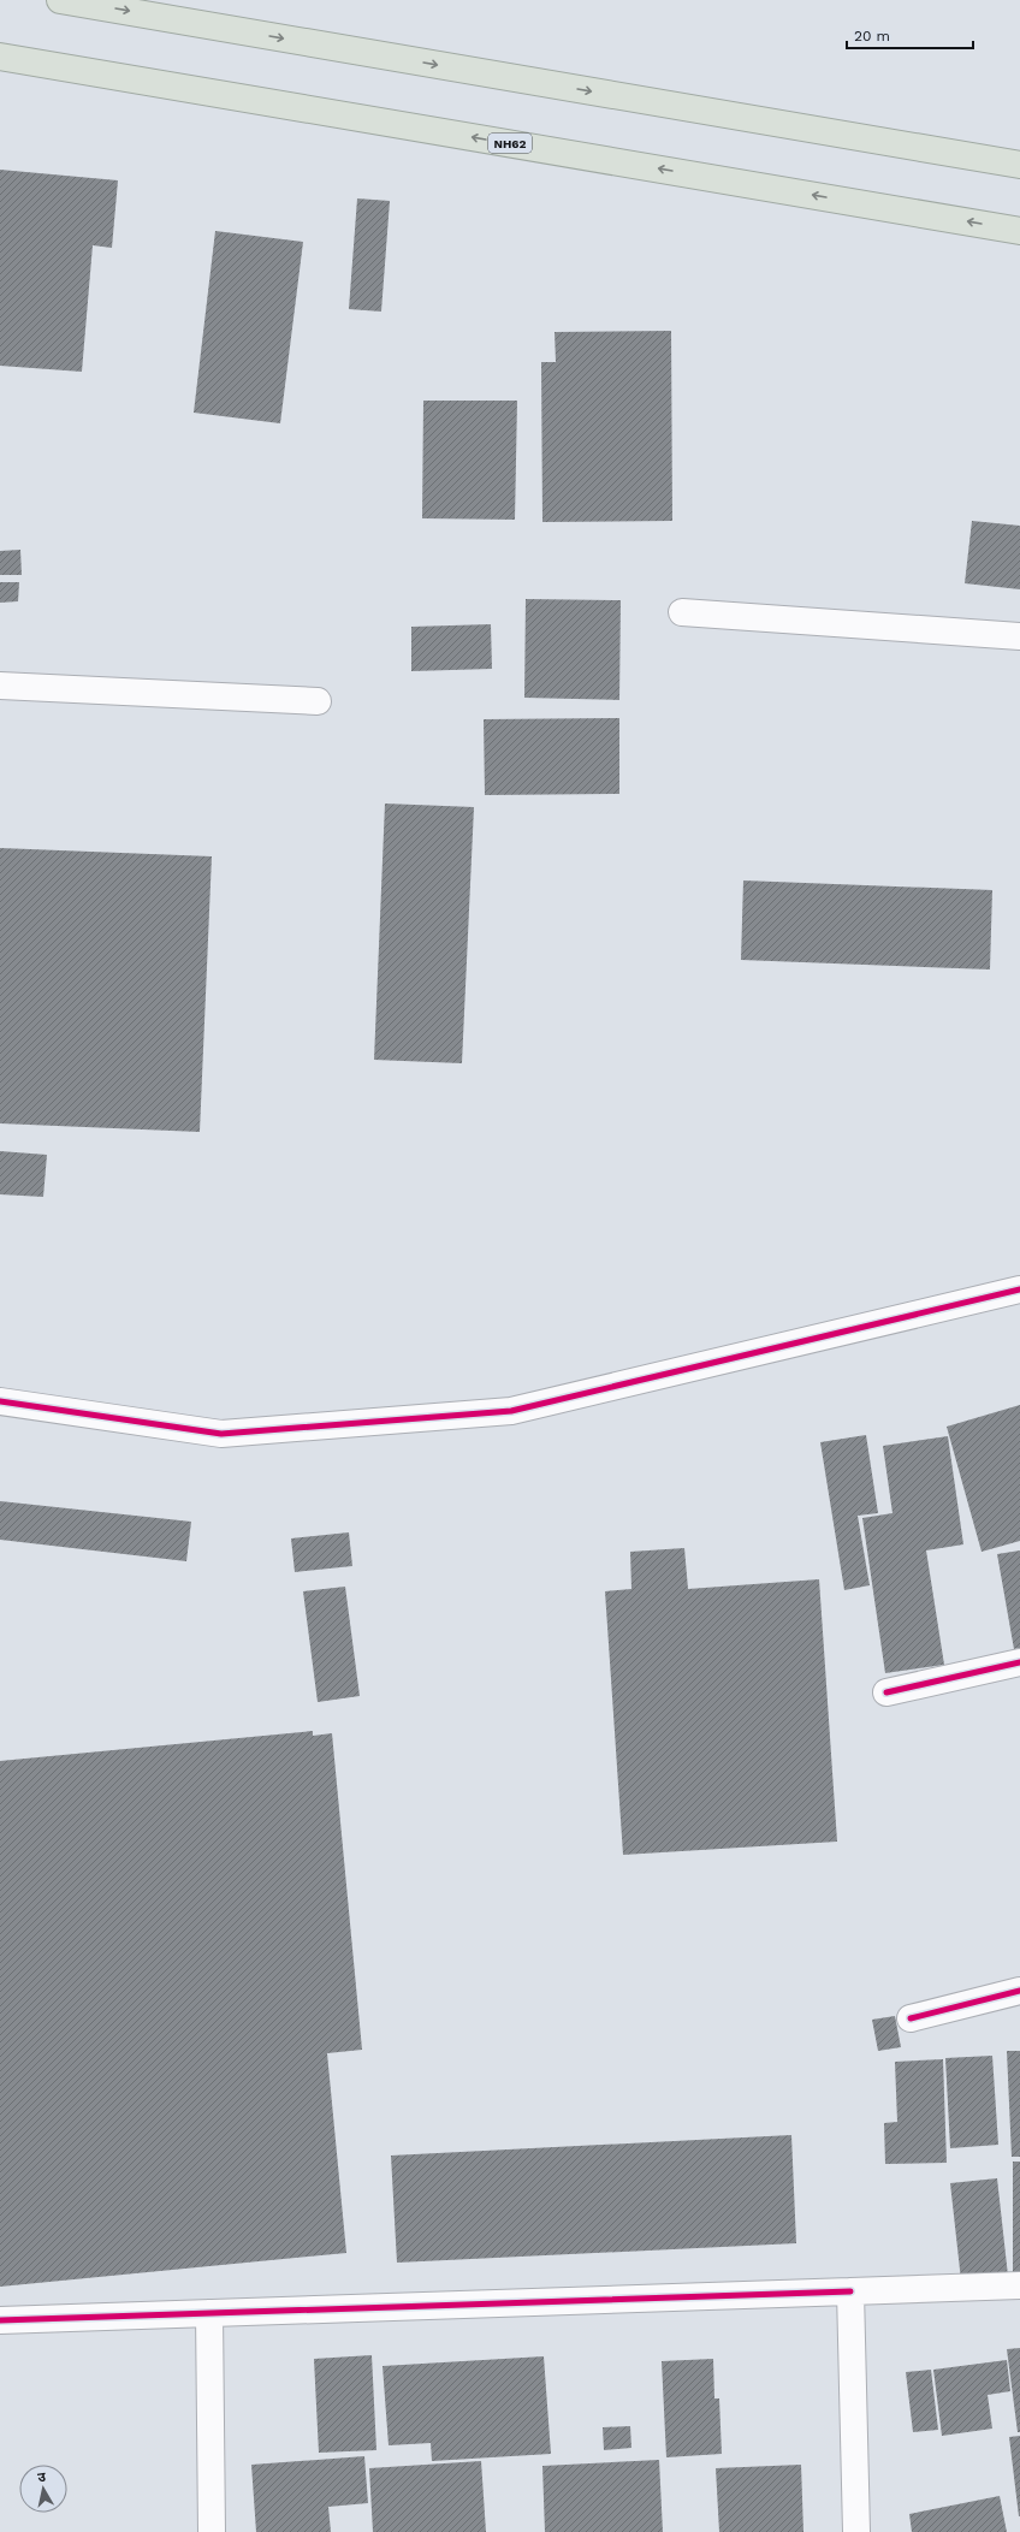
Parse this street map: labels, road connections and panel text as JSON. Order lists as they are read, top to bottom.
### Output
{
  "streets": {
    "highway": ["NH62"]
  },
  "scale_bar": "20 m",
  "north": "top"
}
